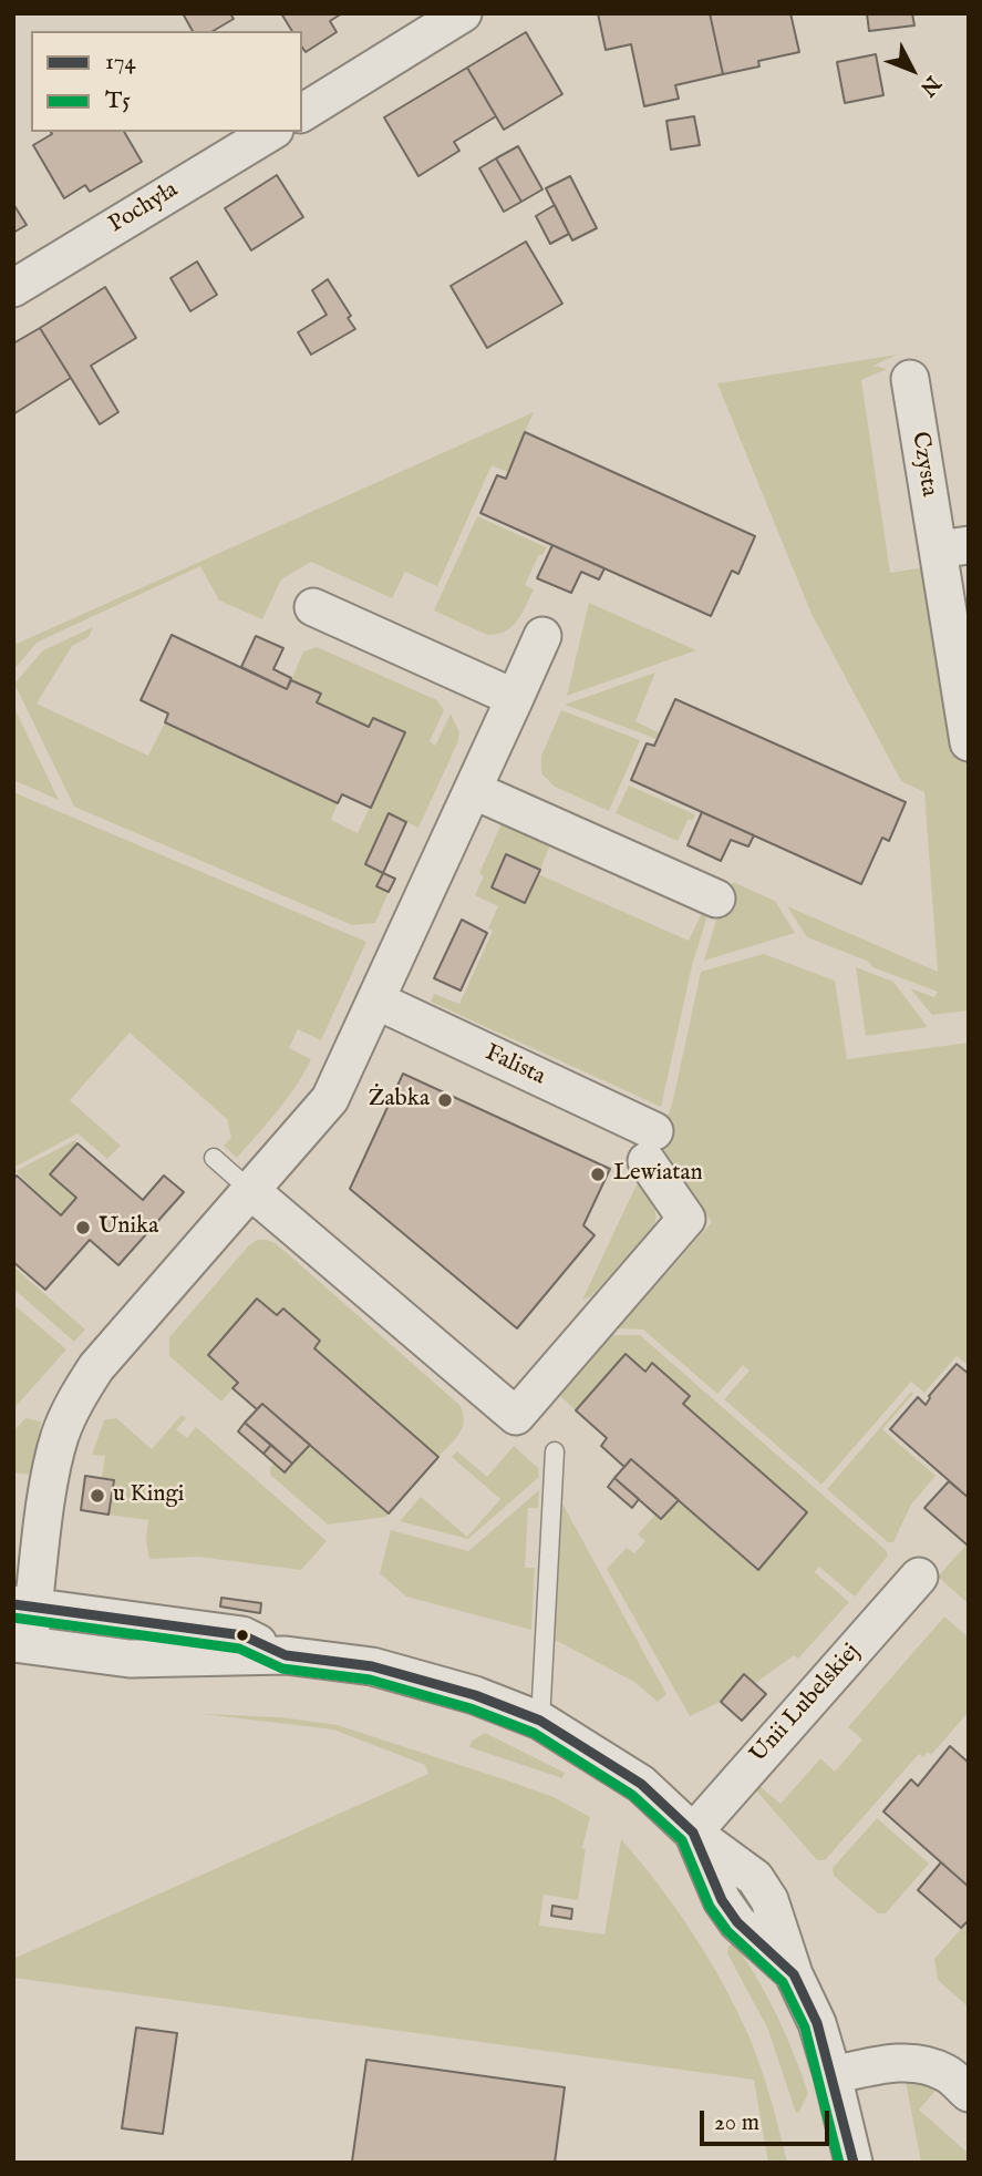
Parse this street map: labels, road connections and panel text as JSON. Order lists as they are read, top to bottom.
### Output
{
  "streets": {
    "street": [
      "Pochyła",
      "Czysta",
      "Falista",
      "Unii Lubelskiej"
    ]
  },
  "places": [
    "Żabka",
    "Lewiatan",
    "Unika",
    "u Kingi"
  ],
  "lines": ["transit line 174", "transit line T5"],
  "legend": ["174", "T5"],
  "scale_bar": "20 m",
  "north": "bottom right"
}
